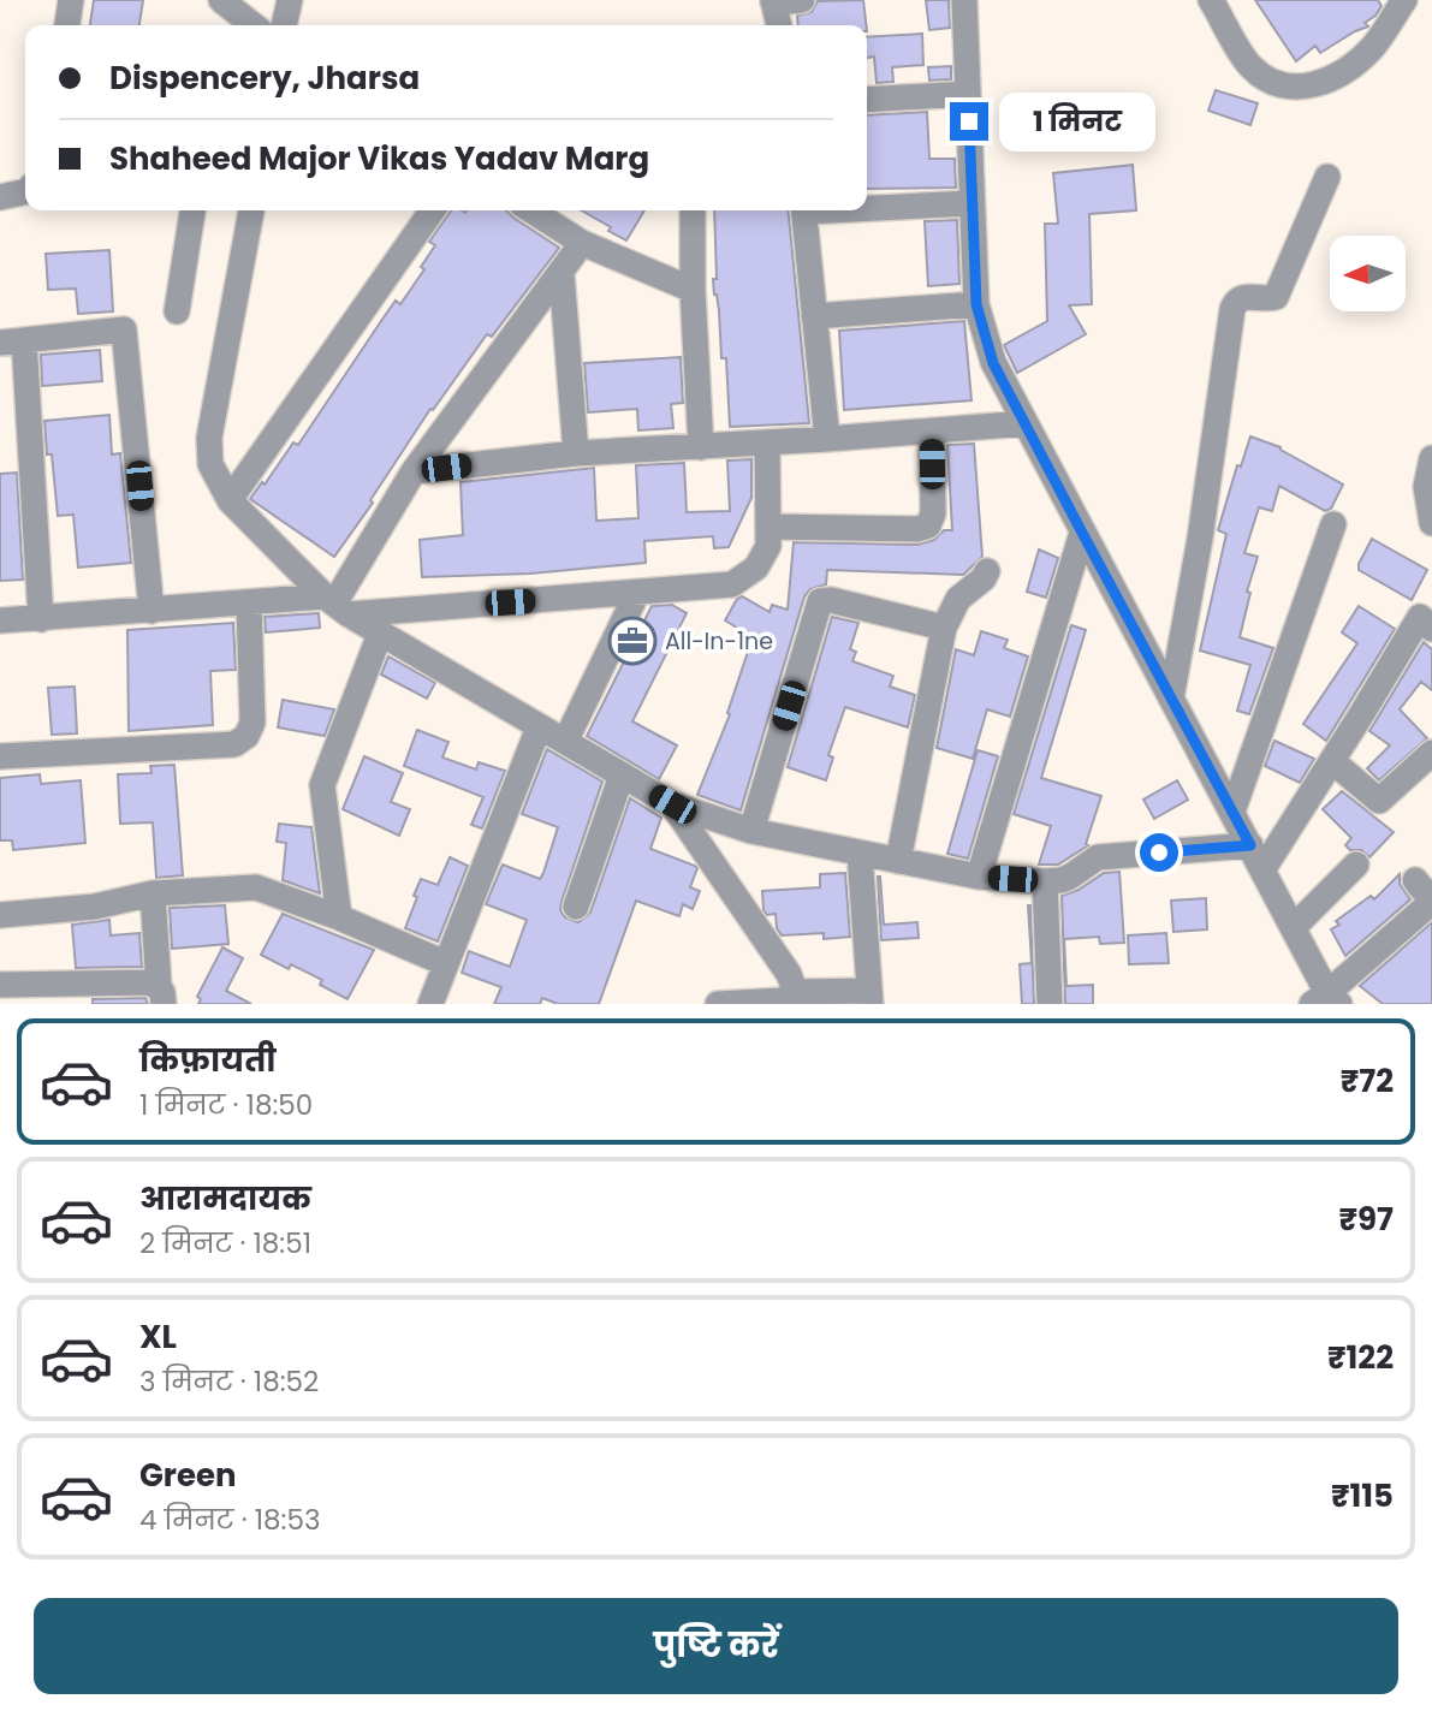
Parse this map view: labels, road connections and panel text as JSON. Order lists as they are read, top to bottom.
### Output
{
  "places": {
    "office": ["All-In-1ne"]
  },
  "north": "left",
  "page": {
    "banner": ["Dispencery, Jharsa", "Shaheed Major Vikas Yadav Marg"],
    "bubble": "1 मिनट",
    "list": [
      {
        "name": "किफ़ायती",
        "note": "1 मिनट · 18:50",
        "value": "₹72"
      },
      {
        "name": "आरामदायक",
        "note": "2 मिनट · 18:51",
        "value": "₹97"
      },
      {
        "name": "XL",
        "note": "3 मिनट · 18:52",
        "value": "₹122"
      },
      {
        "name": "Green",
        "note": "4 मिनट · 18:53",
        "value": "₹115"
      }
    ],
    "buttons": "पुष्टि करें"
  }
}
